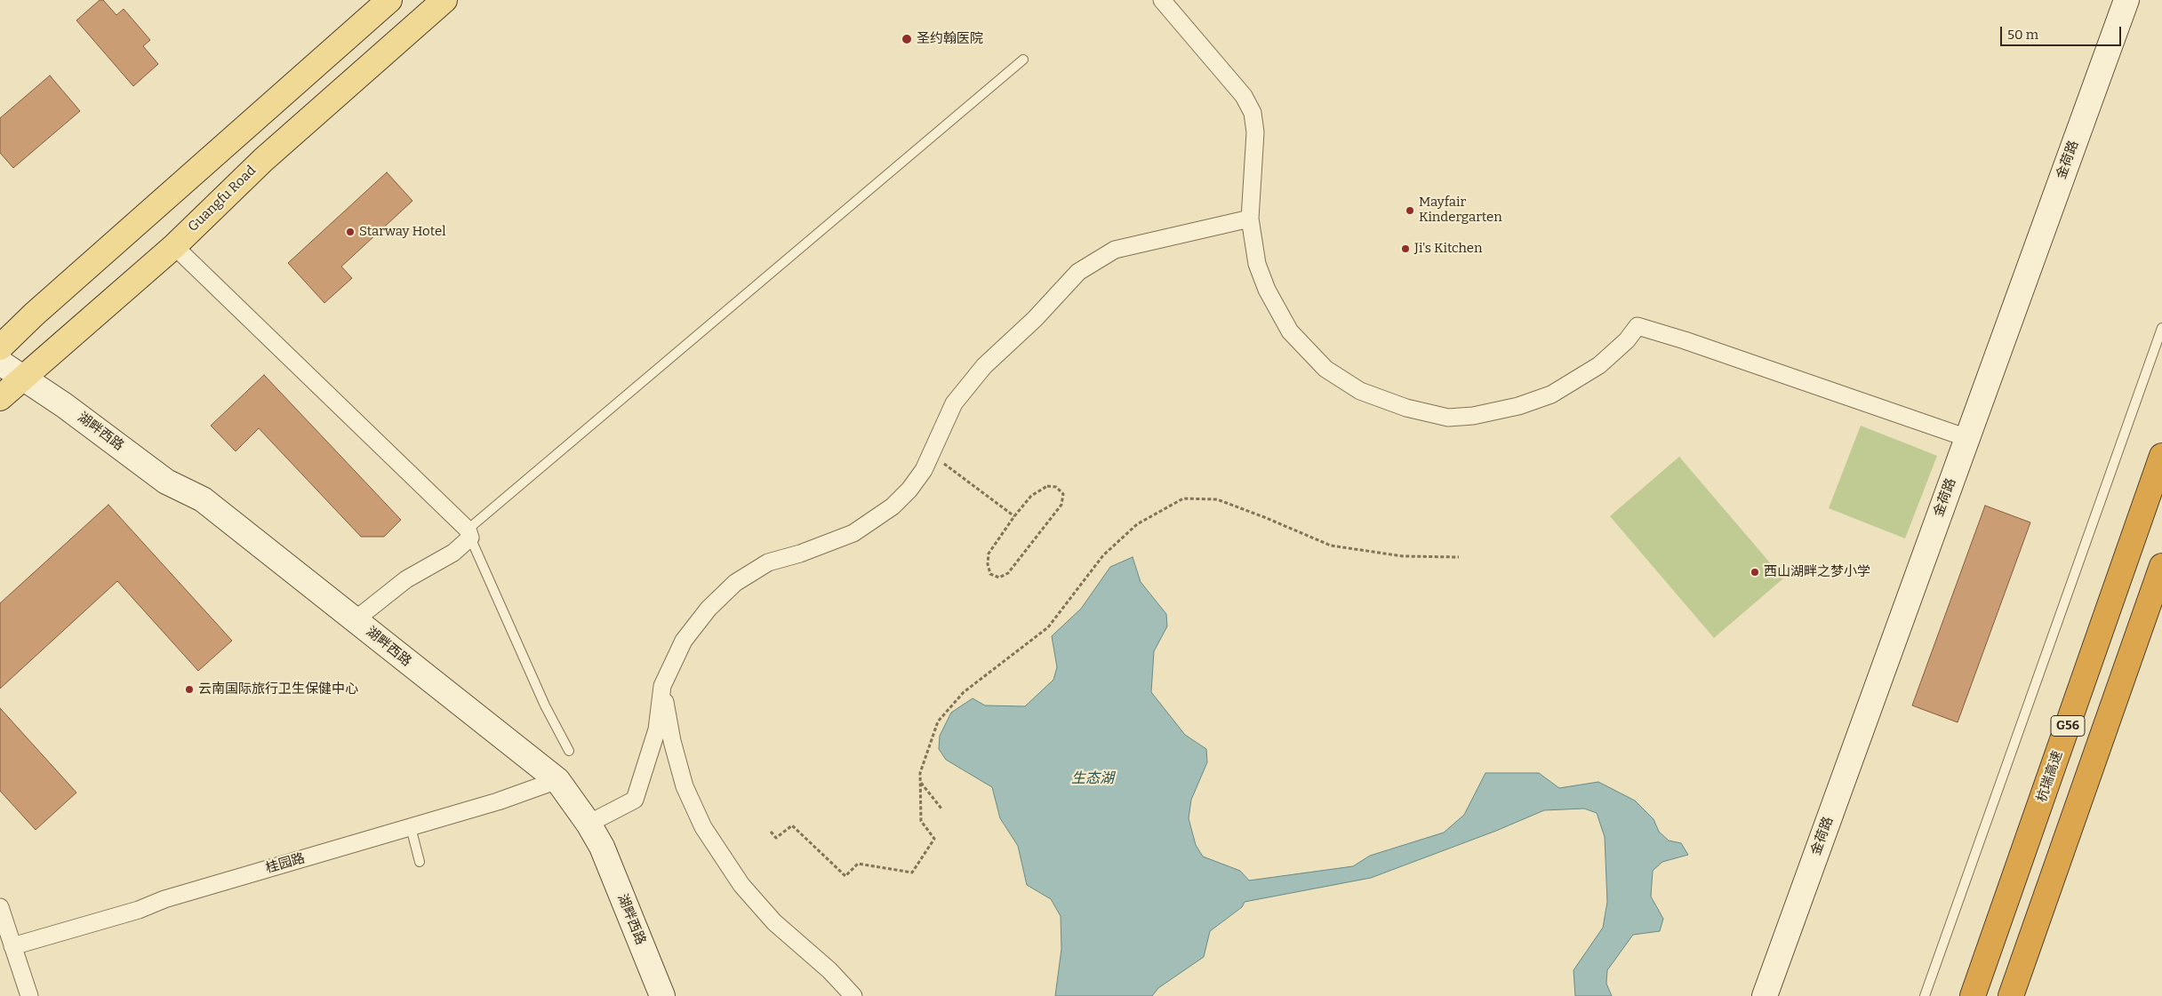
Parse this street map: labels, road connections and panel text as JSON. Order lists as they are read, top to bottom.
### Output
{
  "streets": {
    "highway": ["G56", "杭瑞高速"],
    "main road": ["Guangfu Road"],
    "street": ["金荷路", "湖畔西路", "桂园路"]
  },
  "crossings": [
    ["Guangfu Road", "湖畔西路"],
    ["湖畔西路", "桂园路"]
  ],
  "water": ["生态湖"],
  "places": [
    "圣约翰医院",
    "Mayfair Kindergarten",
    "Starway Hotel",
    "Ji's Kitchen",
    "西山湖畔之梦小学",
    "云南国际旅行卫生保健中心"
  ],
  "scale_bar": "50 m"
}
